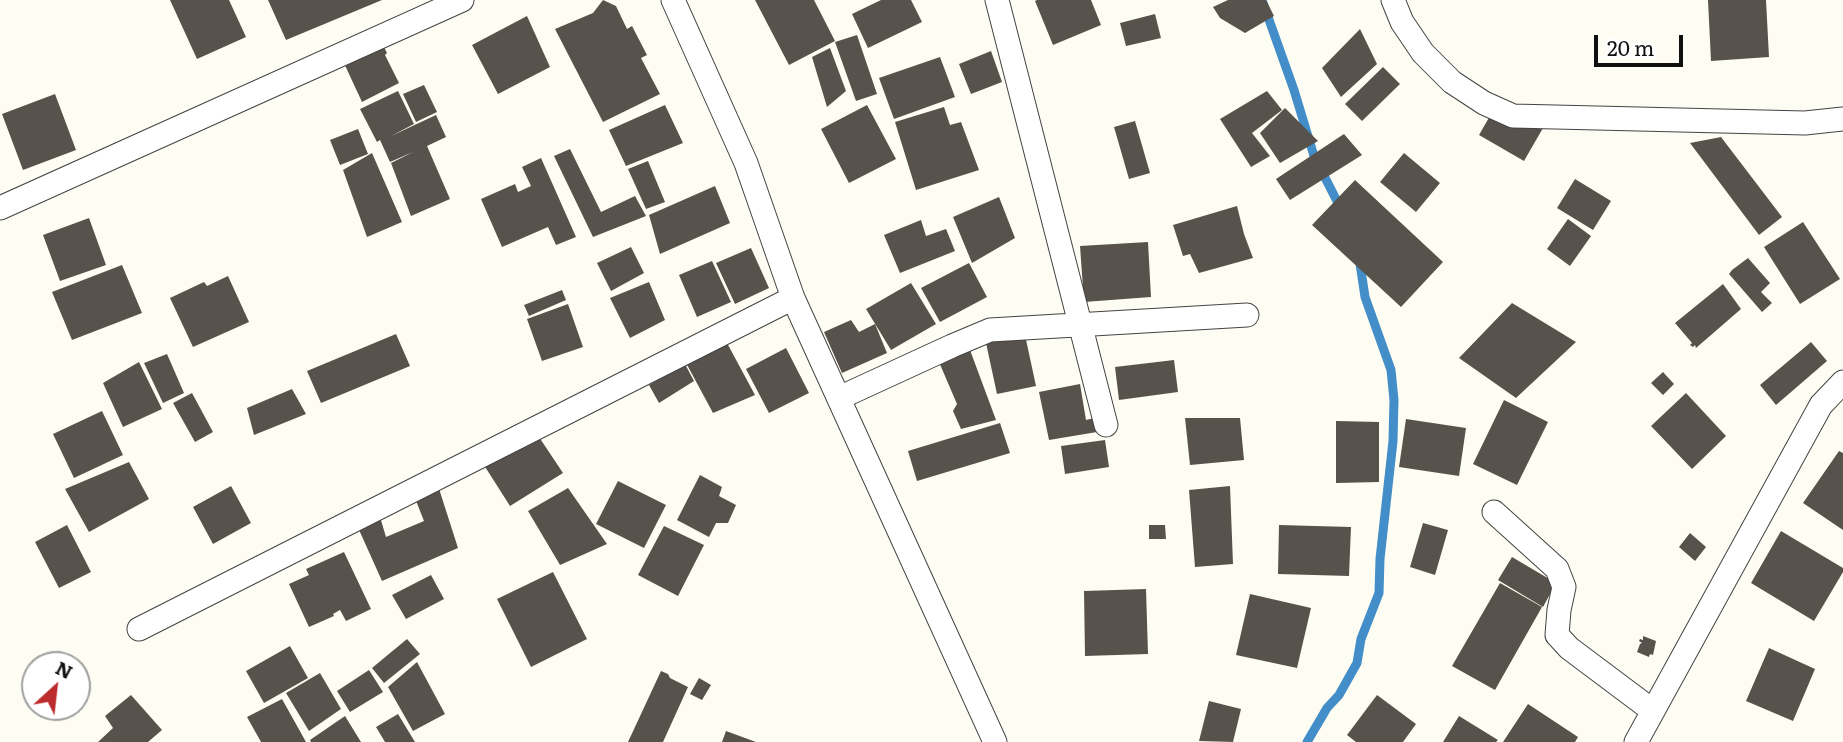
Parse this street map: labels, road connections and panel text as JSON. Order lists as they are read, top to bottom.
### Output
{
  "scale_bar": "20 m",
  "north": "top right"
}
